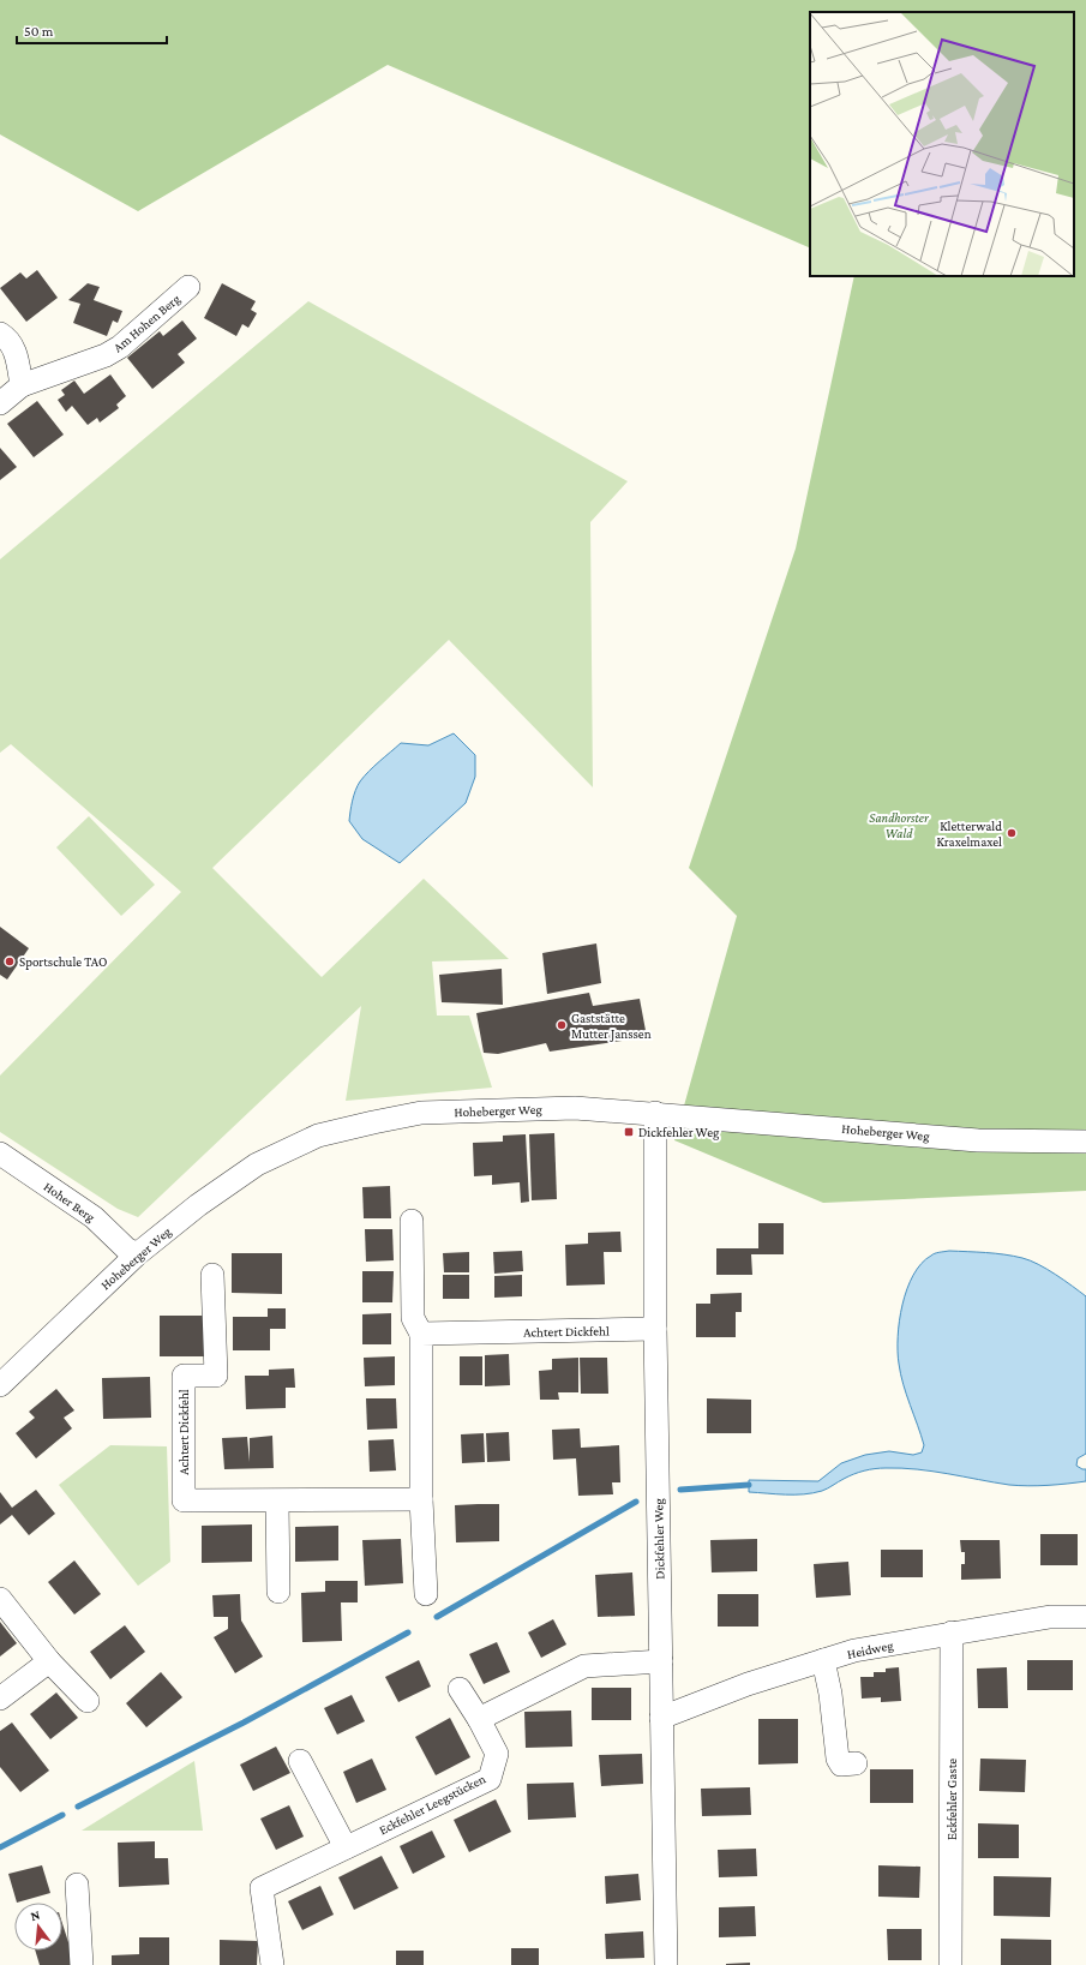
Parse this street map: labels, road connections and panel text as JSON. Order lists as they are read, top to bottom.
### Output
{
  "streets": {
    "street": [
      "Am Hohen Berg",
      "Hoheberger Weg",
      "Hoher Berg",
      "Achtert Dickfehl",
      "Dickfehler Weg",
      "Heidweg",
      "Eckfehler Gaste",
      "Eckfehler Leegstücken"
    ]
  },
  "crossings": [
    ["Hoheberger Weg", "Hoher Berg"],
    ["Hoheberger Weg", "Dickfehler Weg"],
    ["Achtert Dickfehl", "Dickfehler Weg"],
    ["Dickfehler Weg", "Heidweg"],
    ["Heidweg", "Eckfehler Gaste"]
  ],
  "parks": ["Sandhorster Wald"],
  "places": {
    "other": ["Kletterwald Kraxelmaxel", "Sportschule TAO", "Gaststätte Mutter Janssen"],
    "transit": ["Dickfehler Weg"]
  },
  "scale_bar": "50 m",
  "north": "top"
}
